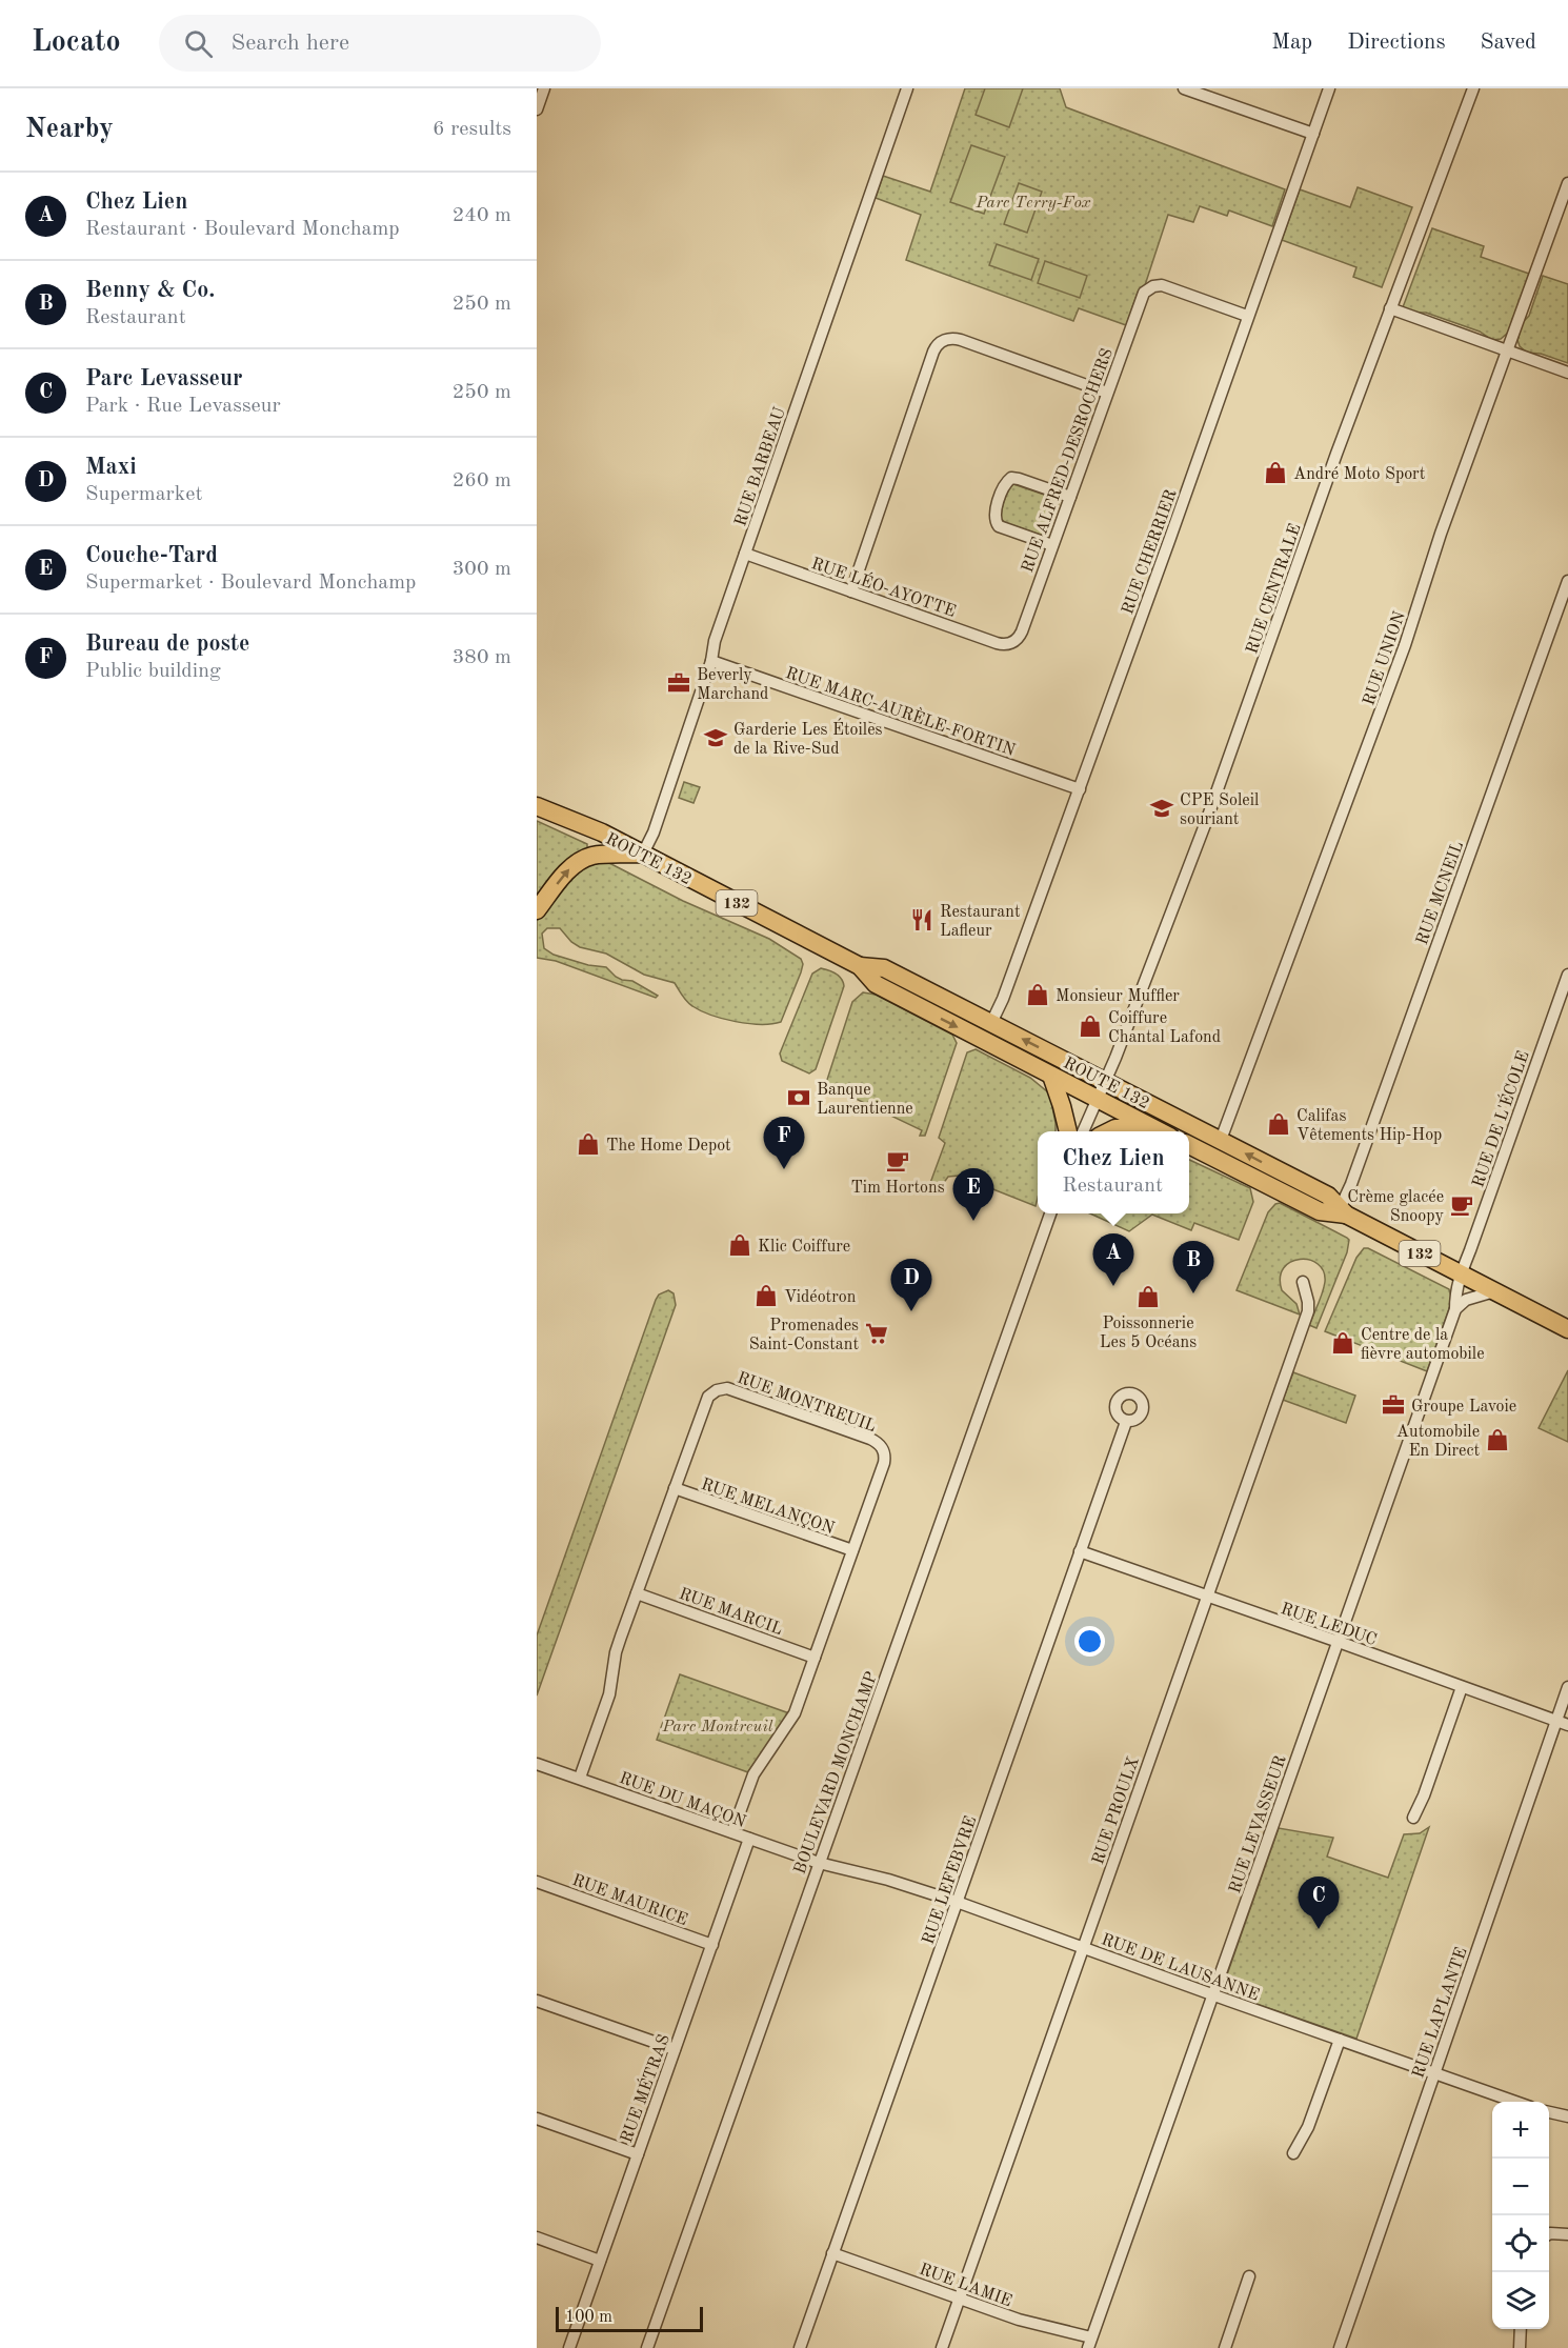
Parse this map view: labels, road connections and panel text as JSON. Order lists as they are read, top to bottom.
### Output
{
  "streets": {
    "highway": ["ROUTE 132", "132"],
    "street": [
      "RUE ALFRED-DESROCHERS",
      "RUE BARBEAU",
      "RUE CHERRIER",
      "RUE LÉO-AYOTTE",
      "RUE CENTRALE",
      "RUE UNION",
      "RUE MARC-AURÈLE-FORTIN",
      "RUE MCNEIL",
      "RUE DE L'ÉCOLE",
      "RUE MONTREUIL",
      "RUE MELANÇON",
      "RUE MARCIL",
      "RUE LEDUC",
      "BOULEVARD MONCHAMP",
      "RUE DU MAÇON",
      "RUE PROULX",
      "RUE LEVASSEUR",
      "RUE LEFEBVRE",
      "RUE MAURICE",
      "RUE DE LAUSANNE",
      "RUE LAPLANTE",
      "RUE MÉTRAS",
      "RUE LAMIE"
    ]
  },
  "crossings": [
    ["RUE ALFRED-DESROCHERS", "RUE CHERRIER"],
    ["RUE ALFRED-DESROCHERS", "RUE LÉO-AYOTTE"],
    ["RUE BARBEAU", "RUE LÉO-AYOTTE"],
    ["RUE BARBEAU", "RUE MARC-AURÈLE-FORTIN"],
    ["RUE BARBEAU", "ROUTE 132"],
    ["RUE CHERRIER", "RUE MARC-AURÈLE-FORTIN"],
    ["RUE CHERRIER", "ROUTE 132"],
    ["RUE CENTRALE", "ROUTE 132"],
    ["RUE UNION", "ROUTE 132"],
    ["ROUTE 132", "RUE MCNEIL"],
    ["ROUTE 132", "132"],
    ["ROUTE 132", "RUE DE L'ÉCOLE"],
    ["ROUTE 132", "RUE LEVASSEUR"],
    ["RUE DE L'ÉCOLE", "RUE LEVASSEUR"],
    ["RUE MONTREUIL", "RUE MELANÇON"],
    ["RUE MONTREUIL", "RUE MARCIL"],
    ["RUE MONTREUIL", "RUE DU MAÇON"],
    ["RUE LEDUC", "RUE PROULX"],
    ["RUE LEDUC", "RUE LEVASSEUR"],
    ["RUE LEDUC", "RUE LEFEBVRE"],
    ["RUE LEDUC", "RUE LAPLANTE"],
    ["BOULEVARD MONCHAMP", "RUE DU MAÇON"],
    ["BOULEVARD MONCHAMP", "RUE DE LAUSANNE"],
    ["RUE DU MAÇON", "RUE DE LAUSANNE"],
    ["RUE DU MAÇON", "RUE MÉTRAS"],
    ["RUE PROULX", "RUE DE LAUSANNE"],
    ["RUE PROULX", "RUE LAMIE"],
    ["RUE LEVASSEUR", "RUE DE LAUSANNE"],
    ["RUE LEVASSEUR", "RUE LAMIE"],
    ["RUE LEFEBVRE", "RUE DE LAUSANNE"],
    ["RUE LEFEBVRE", "RUE LAMIE"],
    ["RUE MAURICE", "RUE MÉTRAS"],
    ["RUE DE LAUSANNE", "RUE LAPLANTE"]
  ],
  "parks": ["Parc Terry-Fox", "Parc Montreuil"],
  "places": {
    "shop": [
      "André Moto Sport",
      "Monsieur Muffler",
      "Coiffure Chantal Lafond",
      "Califas Vêtements Hip-Hop",
      "The Home Depot",
      "Klic Coiffure",
      "Vidéotron",
      "Poissonnerie Les 5 Océans",
      "Centre de la fièvre automobile",
      "Automobile En Direct"
    ],
    "office": ["Beverly Marchand", "Groupe Lavoie"],
    "school or university": ["Garderie Les Étoiles de la Rive-Sud", "CPE Soleil souriant"],
    "restaurant": ["Restaurant Lafleur"],
    "bank": ["Banque Laurentienne"],
    "cafe": ["Tim Hortons", "Crème glacée Snoopy"],
    "supermarket": ["Promenades Saint-Constant"]
  },
  "scale_bar": "100 m",
  "page": {
    "header": "Locato",
    "search": "Search here",
    "nav": ["Map", "Directions", "Saved"],
    "heading": ["Nearby", "6 results"],
    "list": [
      {
        "mark": "A",
        "name": "Chez Lien",
        "note": "Restaurant · Boulevard Monchamp",
        "value": "240 m"
      },
      {
        "mark": "B",
        "name": "Benny & Co.",
        "note": "Restaurant",
        "value": "250 m"
      },
      {
        "mark": "C",
        "name": "Parc Levasseur",
        "note": "Park · Rue Levasseur",
        "value": "250 m"
      },
      {
        "mark": "D",
        "name": "Maxi",
        "note": "Supermarket",
        "value": "260 m"
      },
      {
        "mark": "E",
        "name": "Couche-Tard",
        "note": "Supermarket · Boulevard Monchamp",
        "value": "300 m"
      },
      {
        "mark": "F",
        "name": "Bureau de poste",
        "note": "Public building",
        "value": "380 m"
      }
    ],
    "pins": [
      "F",
      "E",
      "A",
      "B",
      "D",
      "C"
    ],
    "popup": ["Chez Lien", "Restaurant"],
    "map_buttons": ["+", "−"],
    "scale": "100 m"
  }
}
